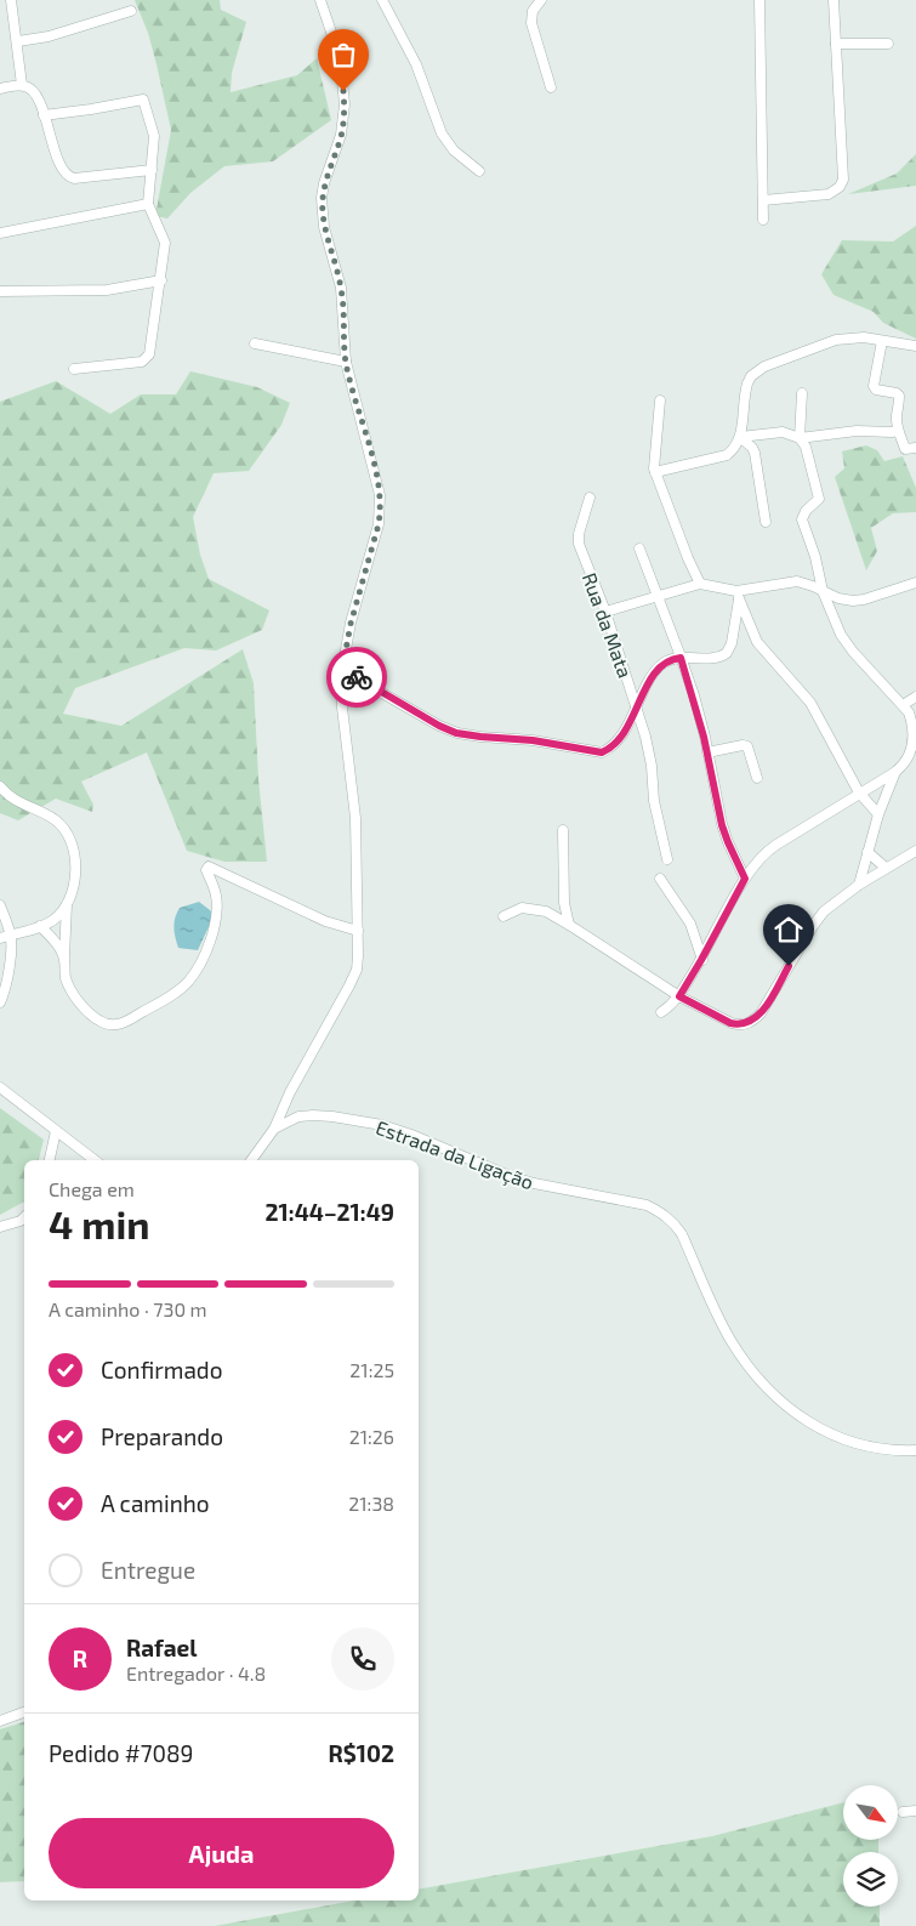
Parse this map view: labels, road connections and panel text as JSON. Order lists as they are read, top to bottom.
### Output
{
  "streets": {
    "street": ["Rua da Mata", "Estrada da Ligação"]
  },
  "north": "bottom right",
  "page": {
    "heading": ["4 min", "Chega em", "21:44–21:49"],
    "panel": [
      "Rafael",
      "Entregador · 4.8",
      "Pedido #7089",
      "R$102"
    ],
    "bar": "A caminho · 730 m",
    "list": [
      ["Confirmado", "21:25"],
      ["Preparando", "21:26"],
      ["A caminho", "21:38"],
      "Entregue"
    ],
    "round": "R",
    "buttons": "Ajuda"
  }
}
